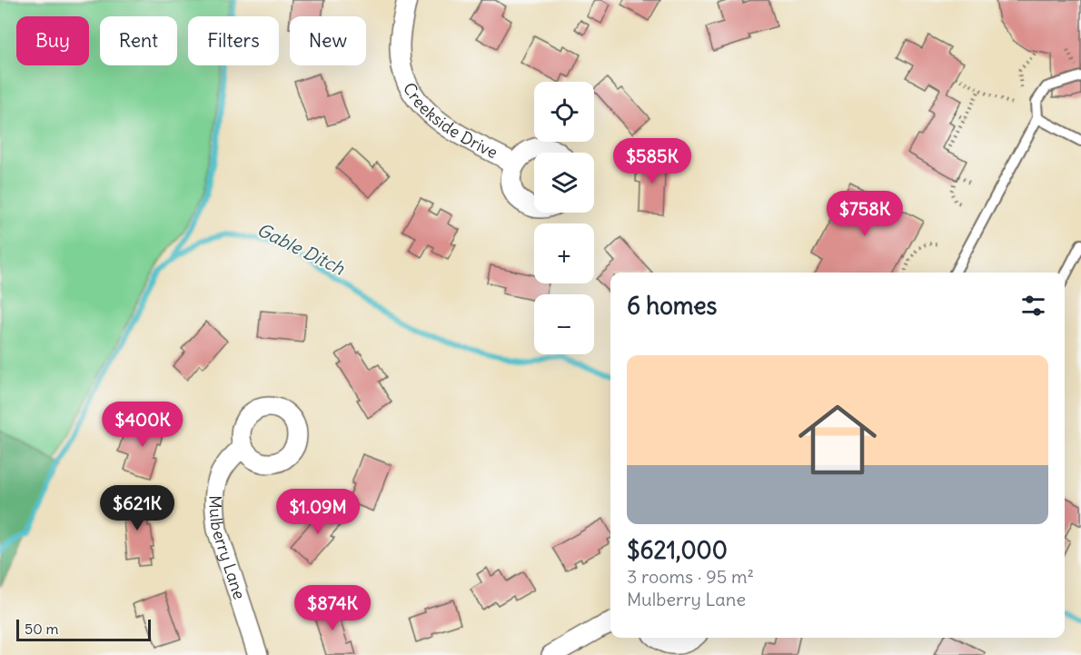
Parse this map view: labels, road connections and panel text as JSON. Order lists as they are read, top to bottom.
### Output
{
  "streets": {
    "street": ["Creekside Drive", "Mulberry Lane"]
  },
  "water": ["Gable Ditch"],
  "scale_bar": "50 m",
  "page": {
    "chip": [
      "Buy",
      "Rent",
      "Filters",
      "New"
    ],
    "map_buttons": ["+", "−"],
    "price": [
      "$585K",
      "$758K",
      "$400K",
      "$621K",
      "$1.09M",
      "$874K"
    ],
    "heading": "6 homes",
    "list": [
      {
        "name": "$621,000",
        "note": "3 rooms · 95 m² · Mulberry Lane"
      }
    ],
    "scale": "50 m"
  }
}
